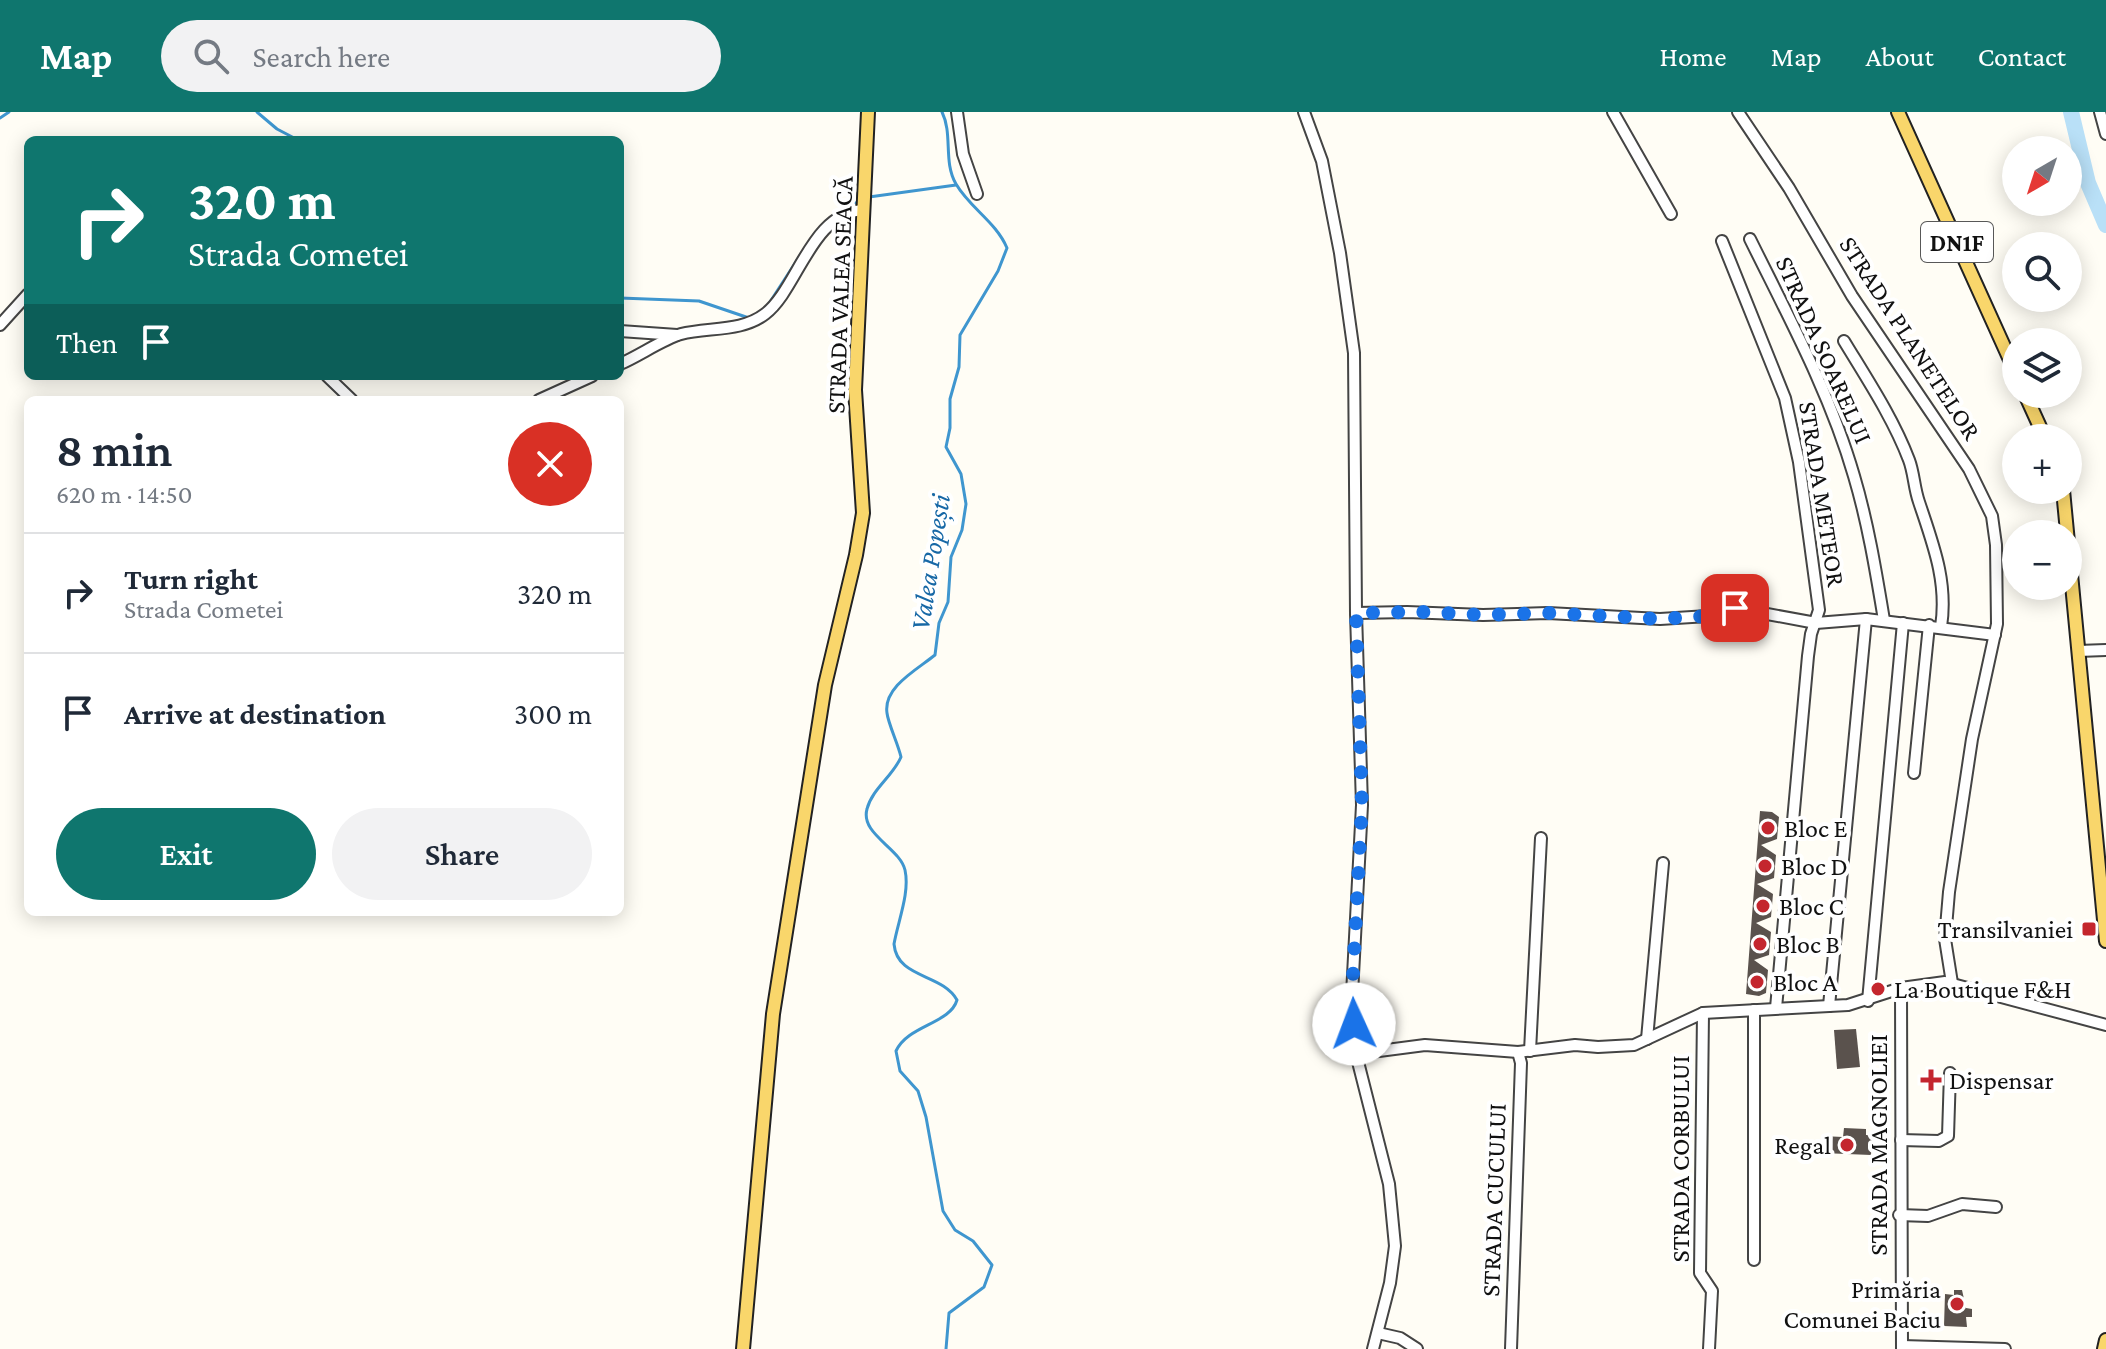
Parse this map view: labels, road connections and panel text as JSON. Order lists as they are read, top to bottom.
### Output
{
  "streets": {
    "main road": ["DN1F", "STRADA VALEA SEACĂ"],
    "street": [
      "STRADA PLANETELOR",
      "STRADA SOARELUI",
      "STRADA METEOR",
      "STRADA MAGNOLIEI",
      "STRADA CORBULUI",
      "STRADA CUCULUI"
    ]
  },
  "water": ["Valea Popești"],
  "places": {
    "other": [
      "Bloc E",
      "Bloc D",
      "Bloc C",
      "Bloc B",
      "Bloc A",
      "La Boutique F&H",
      "Regal",
      "Primăria Comunei Baciu"
    ],
    "transit": ["Transilvaniei"],
    "health": ["Dispensar"]
  },
  "north": "bottom left",
  "page": {
    "header": "Map",
    "search": "Search here",
    "nav": [
      "Home",
      "Map",
      "About",
      "Contact"
    ],
    "map_buttons": ["+", "−"],
    "turn": ["320 m", "Strada Cometei"],
    "then": "Then",
    "heading": ["8 min", "620 m · 14:50"],
    "list": [
      {
        "name": "Turn right",
        "note": "Strada Cometei",
        "value": "320 m"
      },
      {
        "name": "Arrive at destination",
        "value": "300 m"
      }
    ],
    "buttons": ["Exit", "Share"]
  }
}
